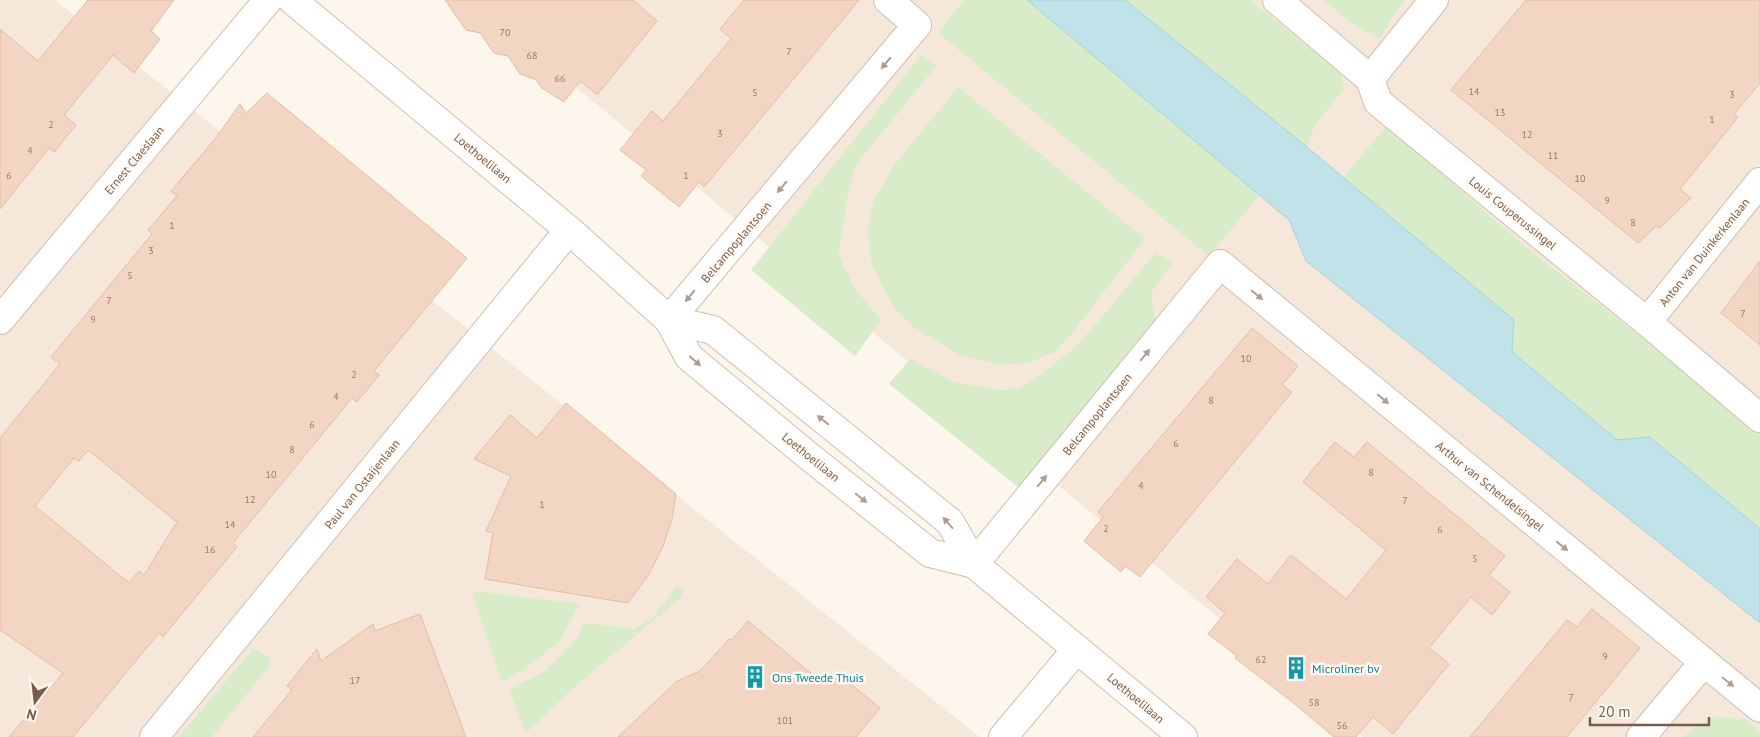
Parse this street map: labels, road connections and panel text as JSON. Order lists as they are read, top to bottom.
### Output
{
  "streets": {
    "street": [
      "Loethoelilaan",
      "Ernest Claeslaan",
      "Louis Couperussingel",
      "Belcampoplantsoen",
      "Anton van Duinkerkenlaan",
      "Paul van Ostaijenlaan",
      "Arthur van Schendelsingel"
    ]
  },
  "crossings": [
    ["Loethoelilaan", "Belcampoplantsoen"],
    ["Loethoelilaan", "Paul van Ostaijenlaan"],
    ["Louis Couperussingel", "Anton van Duinkerkenlaan"],
    ["Belcampoplantsoen", "Arthur van Schendelsingel"]
  ],
  "one_way": ["Arthur van Schendelsingel"],
  "places": {
    "building": ["Microliner bv", "Ons Tweede Thuis"]
  },
  "house_numbers": [
    "70",
    "7",
    "68",
    "66",
    "14",
    "5",
    "3",
    "13",
    "1",
    "2",
    "3",
    "12",
    "4",
    "11",
    "6",
    "1",
    "10",
    "9",
    "8",
    "1",
    "3",
    "5",
    "7",
    "7",
    "9",
    "10",
    "2",
    "4",
    "8",
    "6",
    "6",
    "8",
    "8",
    "10",
    "4",
    "12",
    "7",
    "1",
    "14",
    "2",
    "6",
    "16",
    "5",
    "9",
    "62",
    "17",
    "7",
    "58",
    "101",
    "56"
  ],
  "scale_bar": "20 m",
  "north": "bottom"
}
